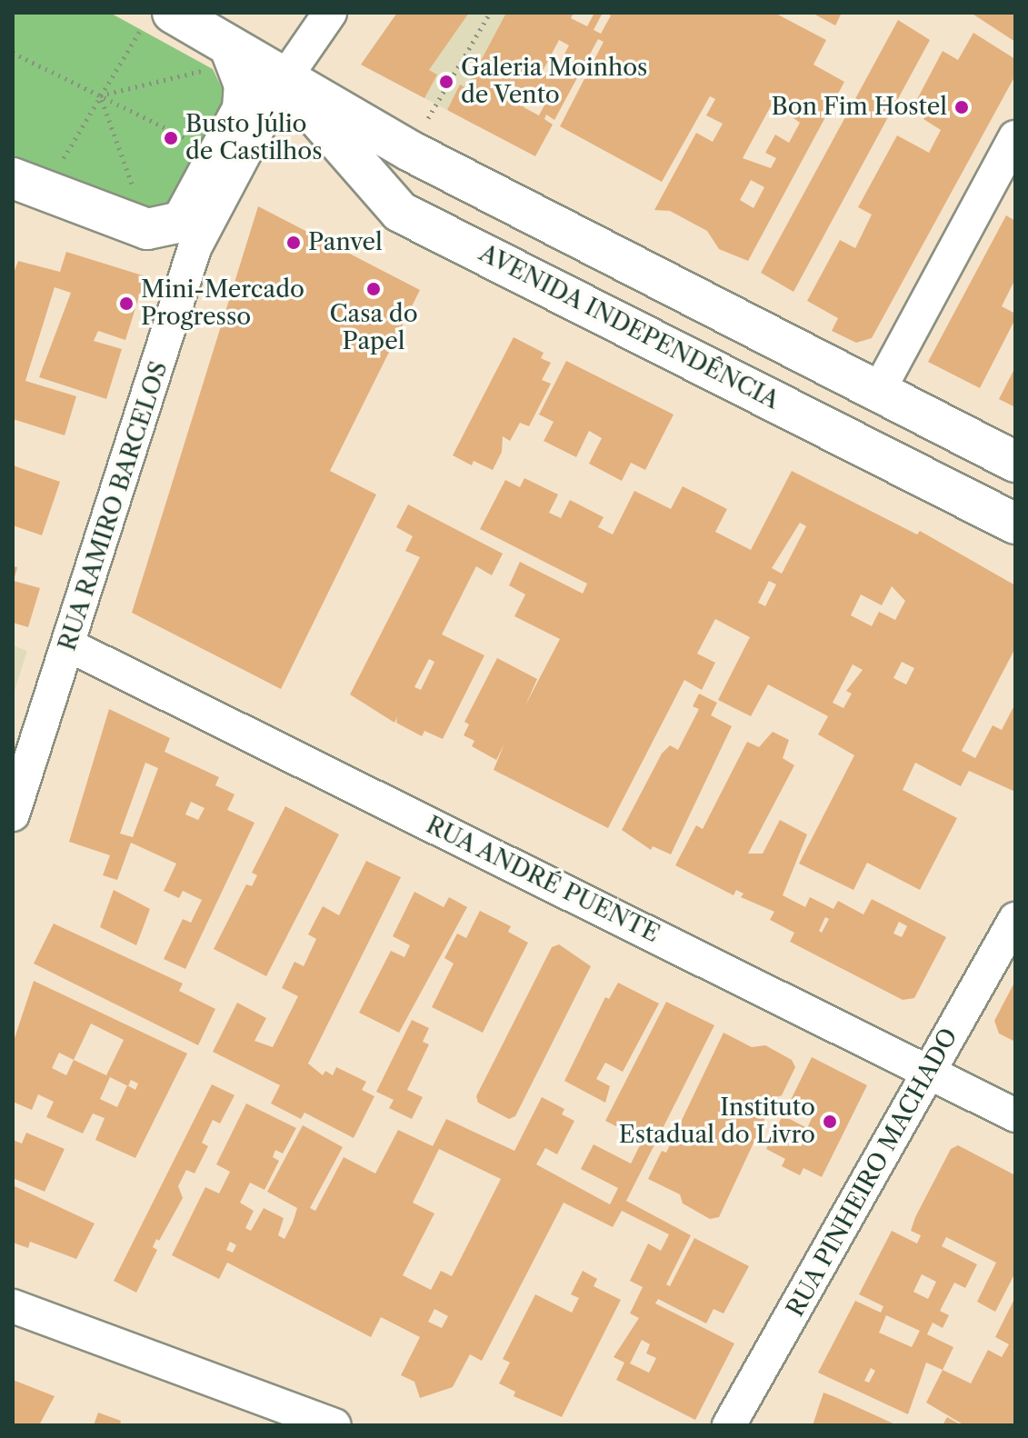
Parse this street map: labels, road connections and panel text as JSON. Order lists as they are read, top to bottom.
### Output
{
  "streets": {
    "main road": ["AVENIDA INDEPENDÊNCIA"],
    "street": ["RUA RAMIRO BARCELOS", "RUA ANDRÉ PUENTE", "RUA PINHEIRO MACHADO"]
  },
  "crossings": [
    ["AVENIDA INDEPENDÊNCIA", "RUA RAMIRO BARCELOS"],
    ["RUA RAMIRO BARCELOS", "RUA ANDRÉ PUENTE"],
    ["RUA ANDRÉ PUENTE", "RUA PINHEIRO MACHADO"]
  ],
  "places": [
    "Galeria Moinhos de Vento",
    "Bon Fim Hostel",
    "Busto Júlio de Castilhos",
    "Panvel",
    "Casa do Papel",
    "Mini-Mercado Progresso",
    "Instituto Estadual do Livro"
  ]
}
